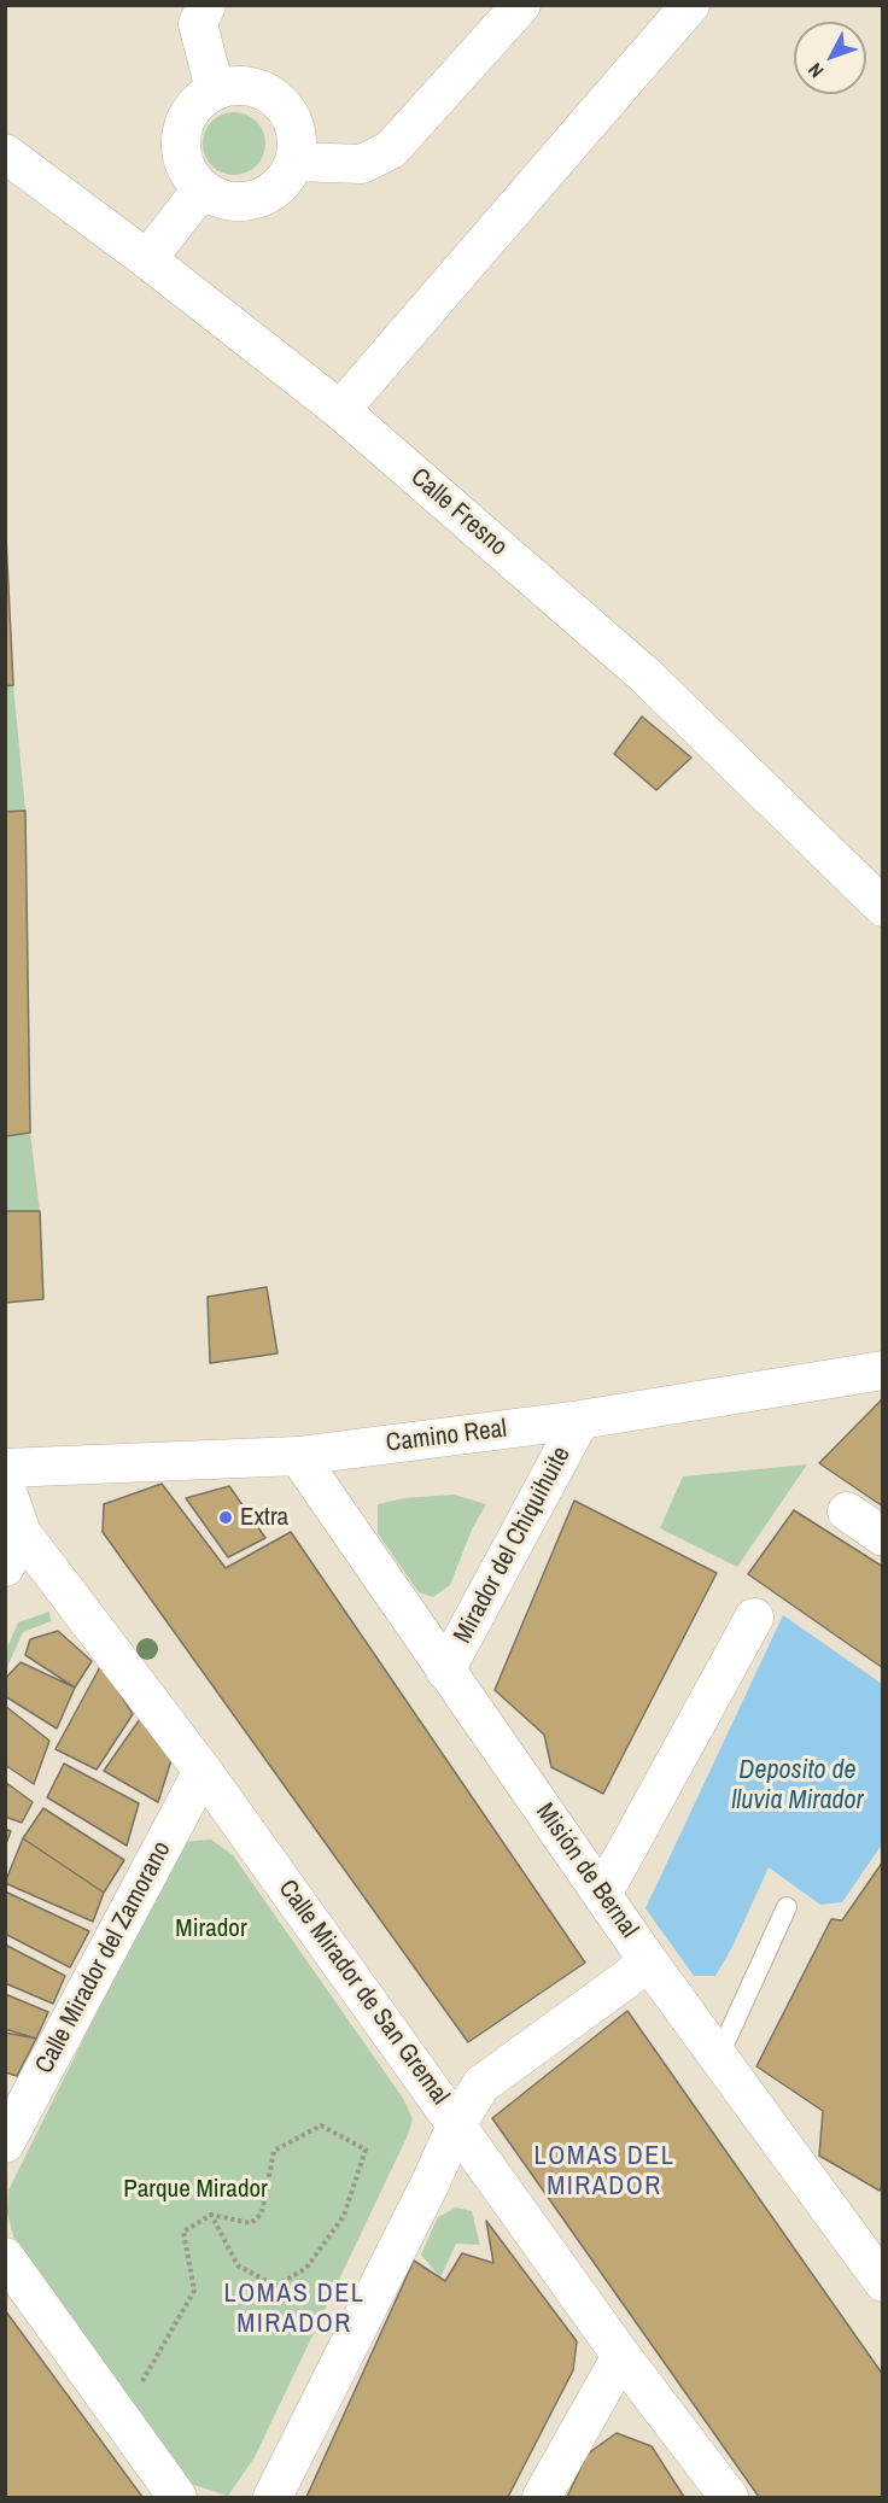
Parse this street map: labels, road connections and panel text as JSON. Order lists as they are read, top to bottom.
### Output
{
  "streets": {
    "street": [
      "Calle Fresno",
      "Camino Real",
      "Mirador del Chiquihuite",
      "Misión de Bernal",
      "Calle Mirador del Zamorano",
      "Calle Mirador de San Gremal"
    ]
  },
  "crossings": [
    ["Camino Real", "Mirador del Chiquihuite"],
    ["Camino Real", "Misión de Bernal"],
    ["Mirador del Chiquihuite", "Misión de Bernal"],
    ["Calle Mirador del Zamorano", "Calle Mirador de San Gremal"]
  ],
  "districts": ["LOMAS DEL MIRADOR", "LOMAS DEL MIRADOR"],
  "water": ["Deposito de lluvia Mirador"],
  "parks": ["Mirador", "Parque Mirador"],
  "places": ["Extra"],
  "north": "bottom left"
}
